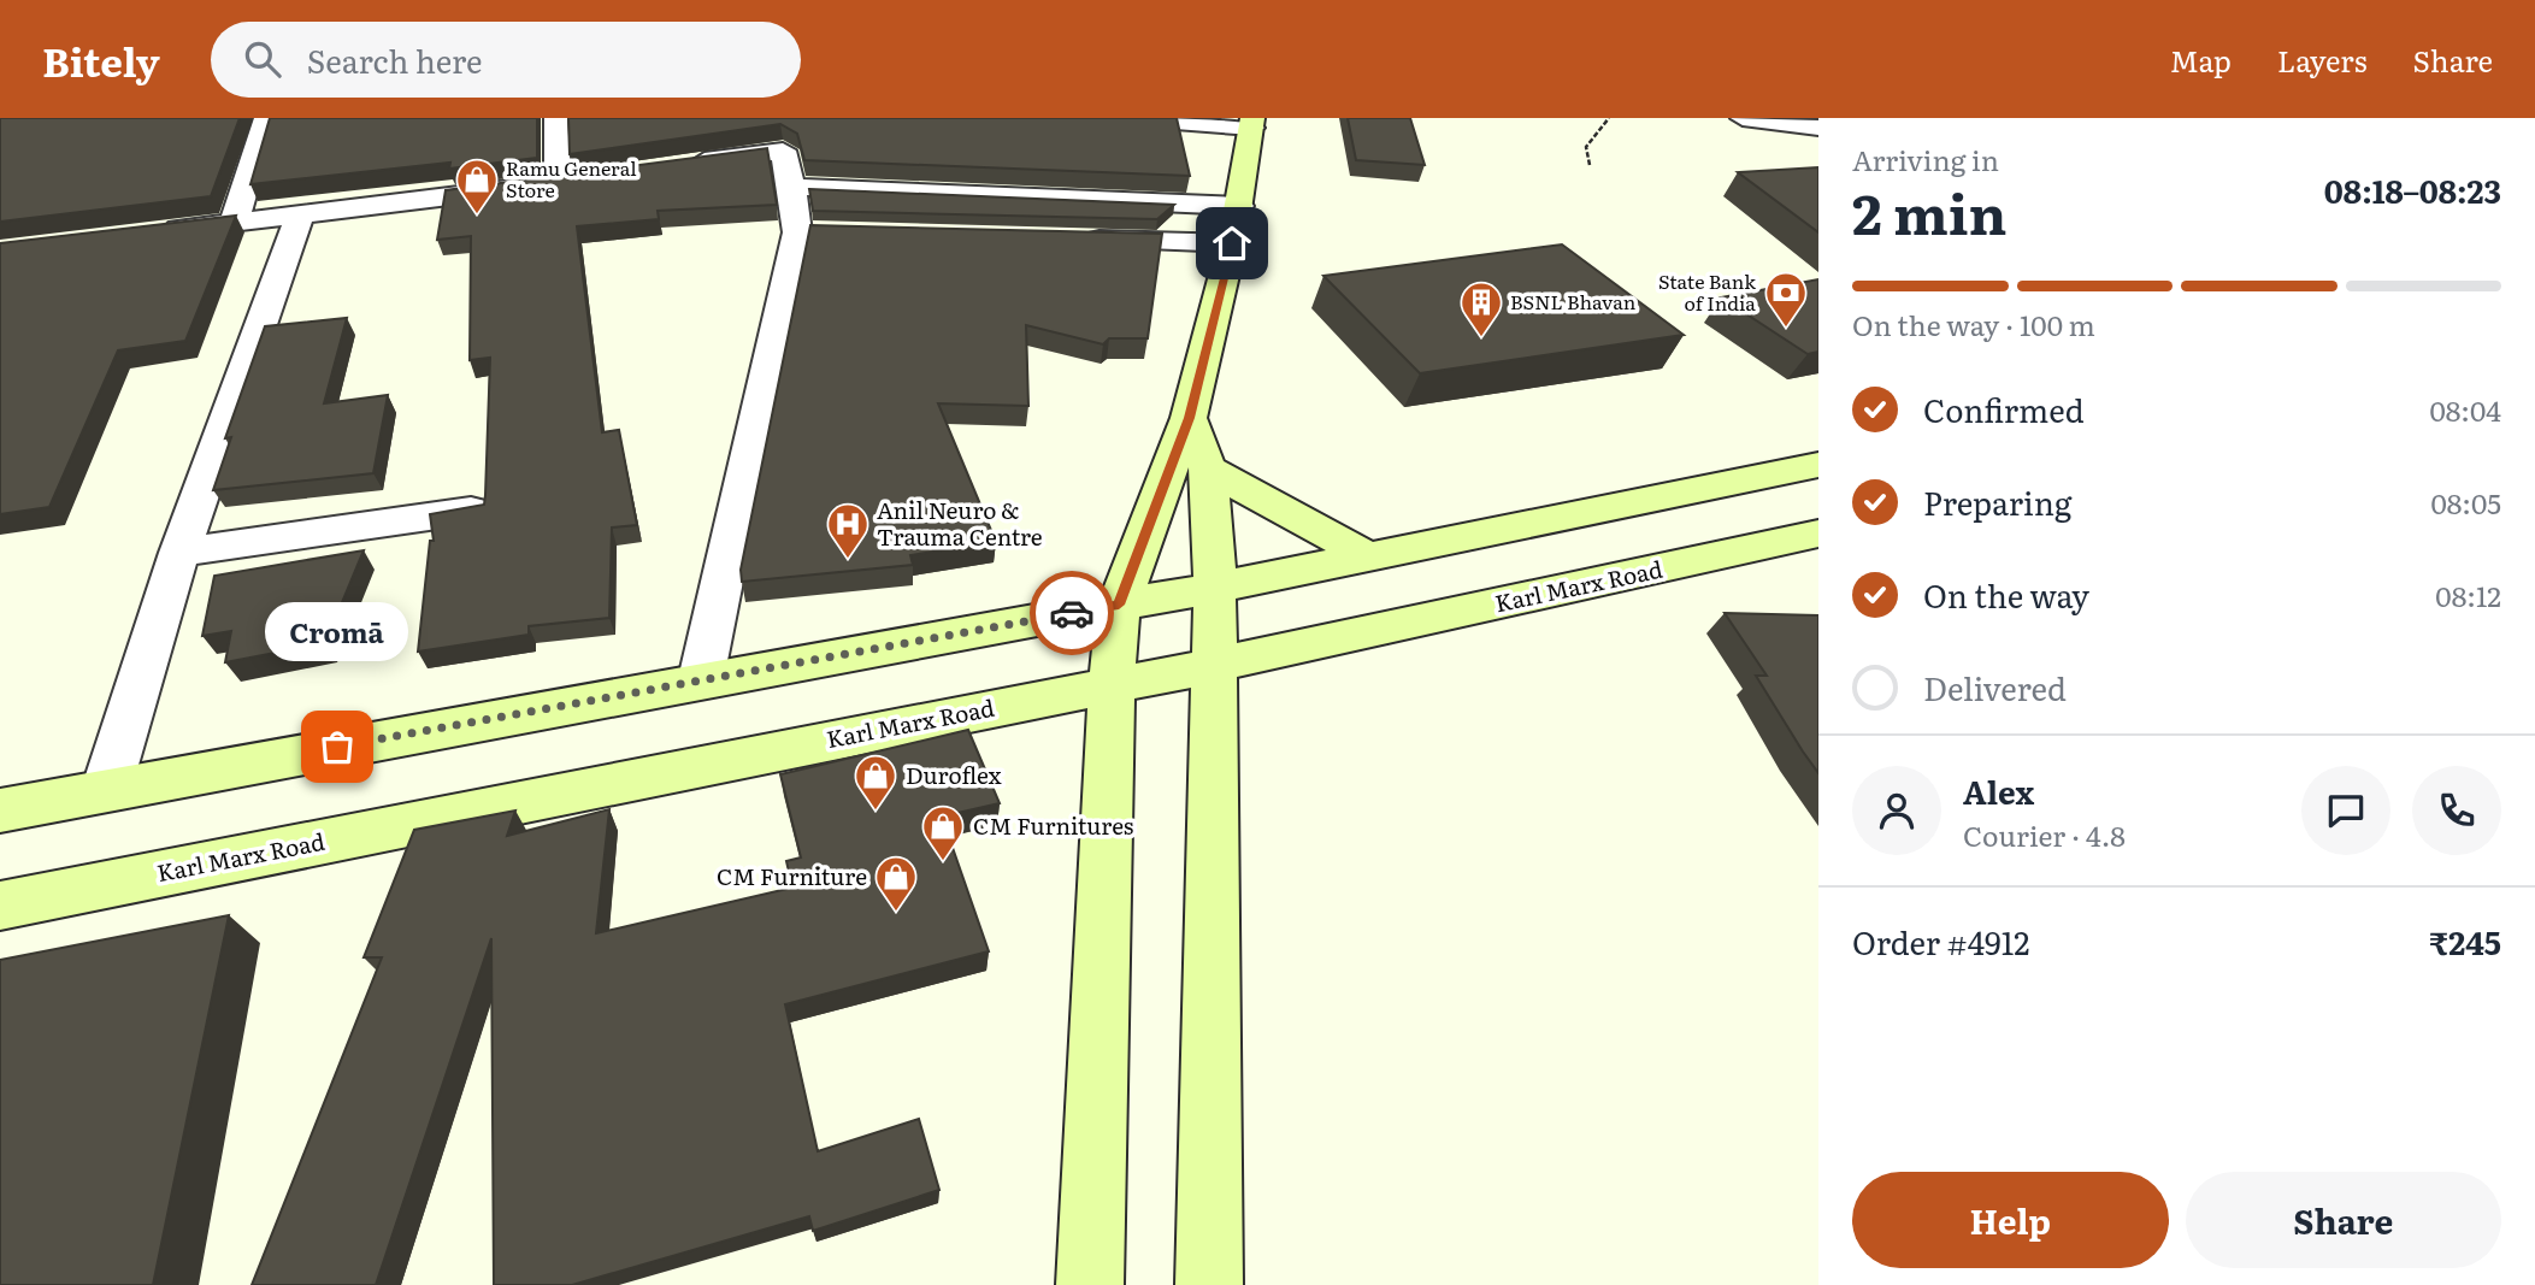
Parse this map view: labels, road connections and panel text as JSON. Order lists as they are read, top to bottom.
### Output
{
  "streets": {
    "main road": ["Karl Marx Road"]
  },
  "places": {
    "shop": [
      "Ramu General Store",
      "Duroflex",
      "CM Furnitures",
      "CM Furniture"
    ],
    "bank": ["State Bank of India"],
    "building": ["BSNL Bhavan"],
    "hospital": ["Anil Neuro & Trauma Centre"],
    "other": ["Cromā"]
  },
  "page": {
    "header": "Bitely",
    "search": "Search here",
    "nav": ["Map", "Layers", "Share"],
    "heading": ["2 min", "Arriving in", "08:18–08:23"],
    "panel": [
      "Alex",
      "Courier · 4.8",
      "Order #4912",
      "₹245"
    ],
    "bar": "On the way · 100 m",
    "list": [
      ["Confirmed", "08:04"],
      ["Preparing", "08:05"],
      ["On the way", "08:12"],
      "Delivered"
    ],
    "bubble": "Cromā",
    "buttons": ["Help", "Share"]
  }
}
